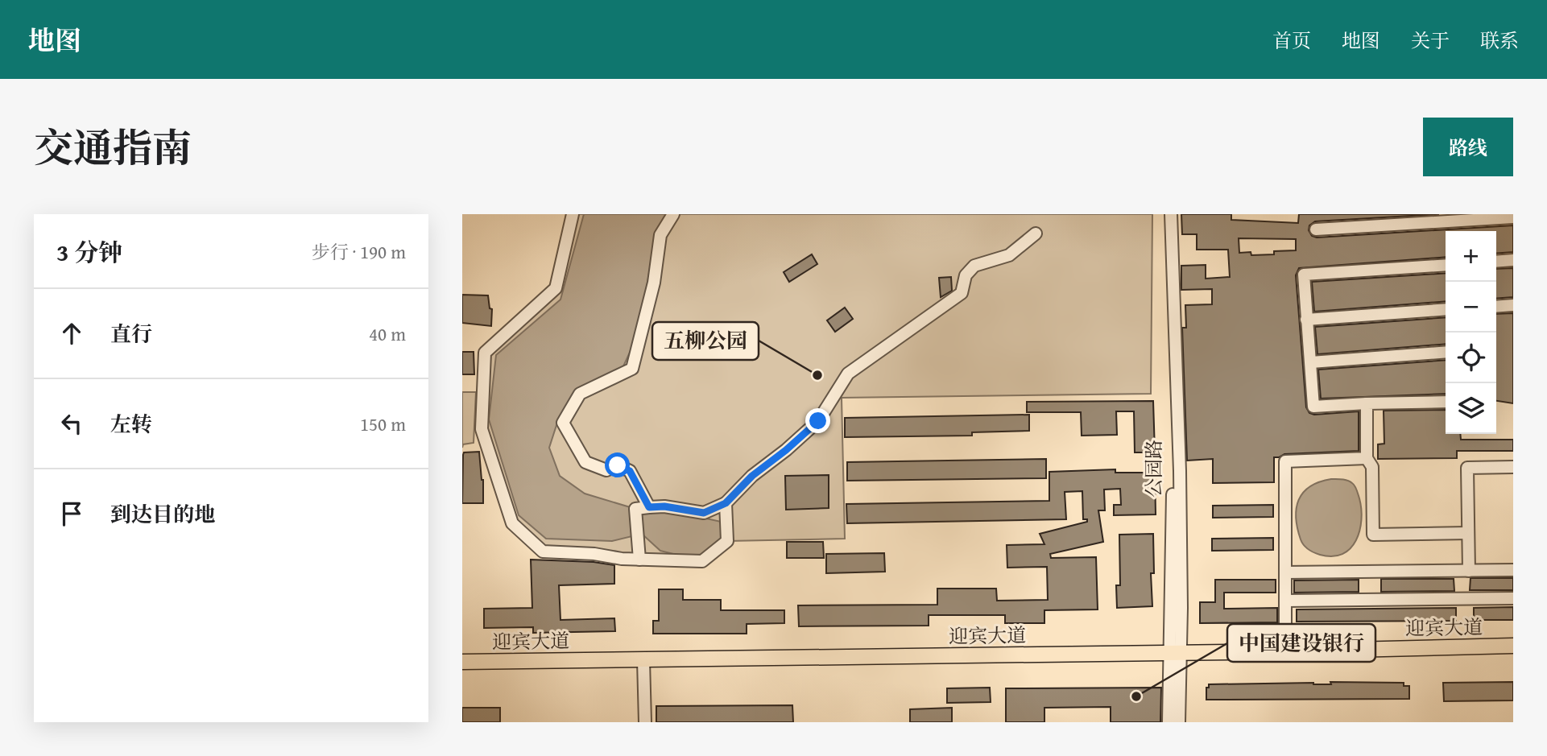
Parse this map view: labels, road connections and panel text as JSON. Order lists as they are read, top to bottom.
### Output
{
  "streets": {
    "main road": ["迎宾大道"],
    "street": ["公园路"]
  },
  "crossings": [
    ["公园路", "迎宾大道"]
  ],
  "places": ["五柳公园", "中国建设银行"],
  "page": {
    "header": "地图",
    "nav": [
      "首页",
      "地图",
      "关于",
      "联系"
    ],
    "title": "交通指南",
    "buttons": "路线",
    "heading": ["3 分钟", "步行 · 190 m"],
    "map_buttons": ["+", "−"],
    "list": [
      ["直行", "40 m"],
      ["左转", "150 m"],
      "到达目的地"
    ]
  }
}
